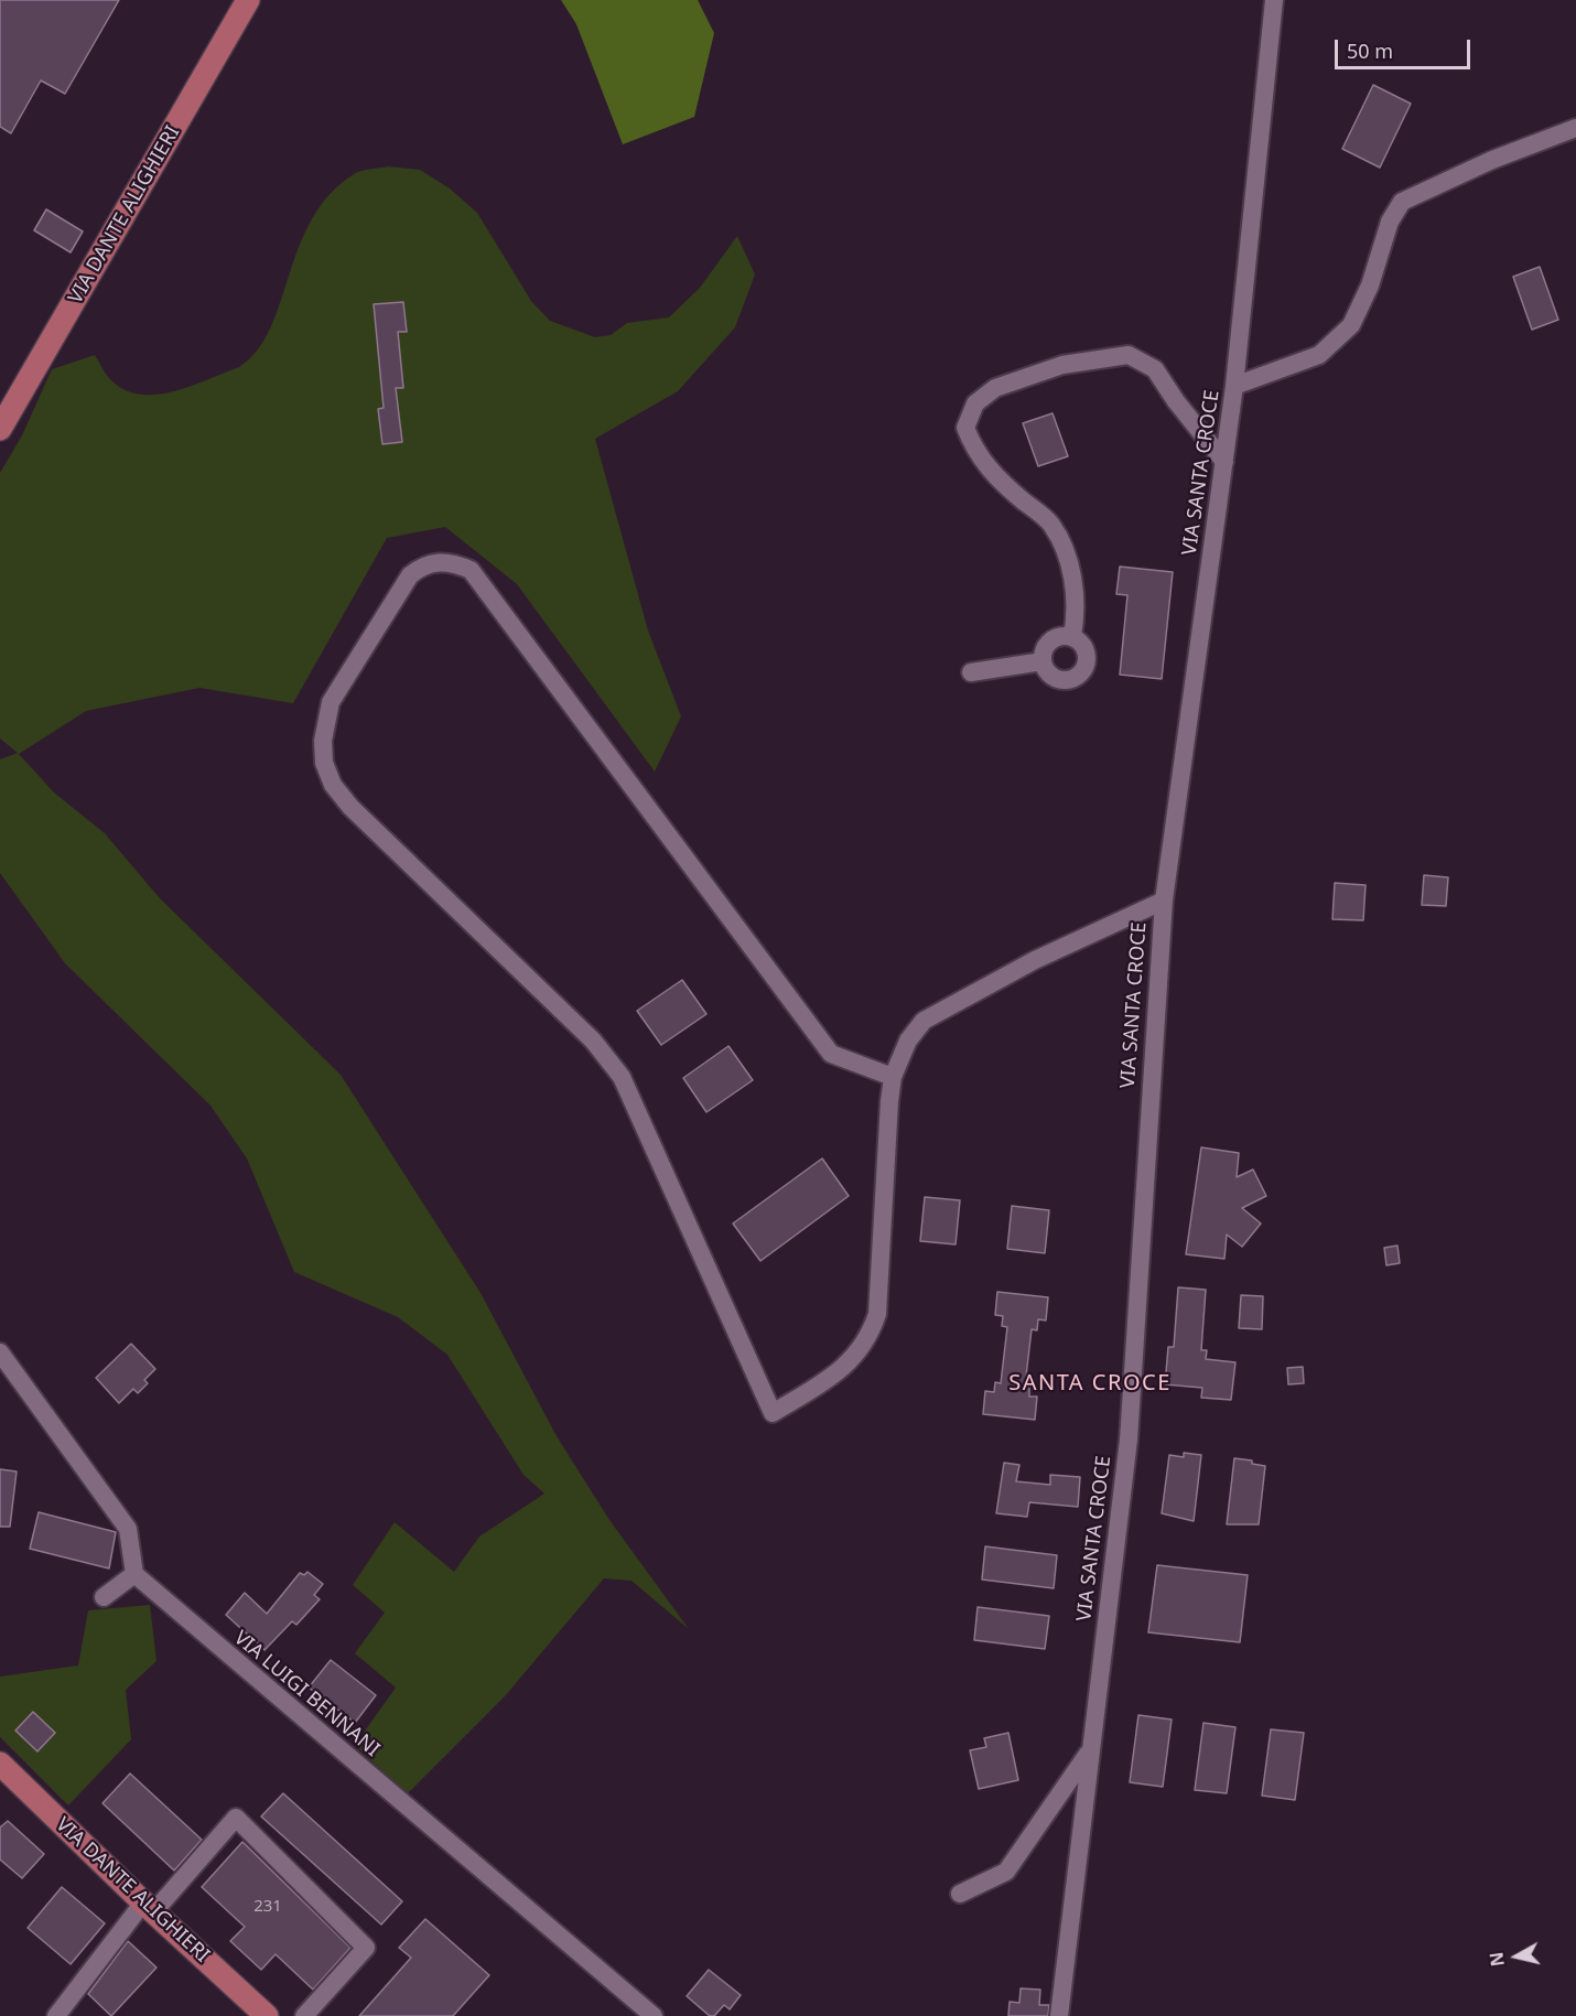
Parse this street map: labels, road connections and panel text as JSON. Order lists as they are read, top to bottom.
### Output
{
  "streets": {
    "main road": ["VIA DANTE ALIGHIERI"],
    "street": ["VIA SANTA CROCE", "VIA LUIGI BENNANI"]
  },
  "districts": ["SANTA CROCE"],
  "house_numbers": ["231"],
  "scale_bar": "50 m",
  "north": "left"
}
